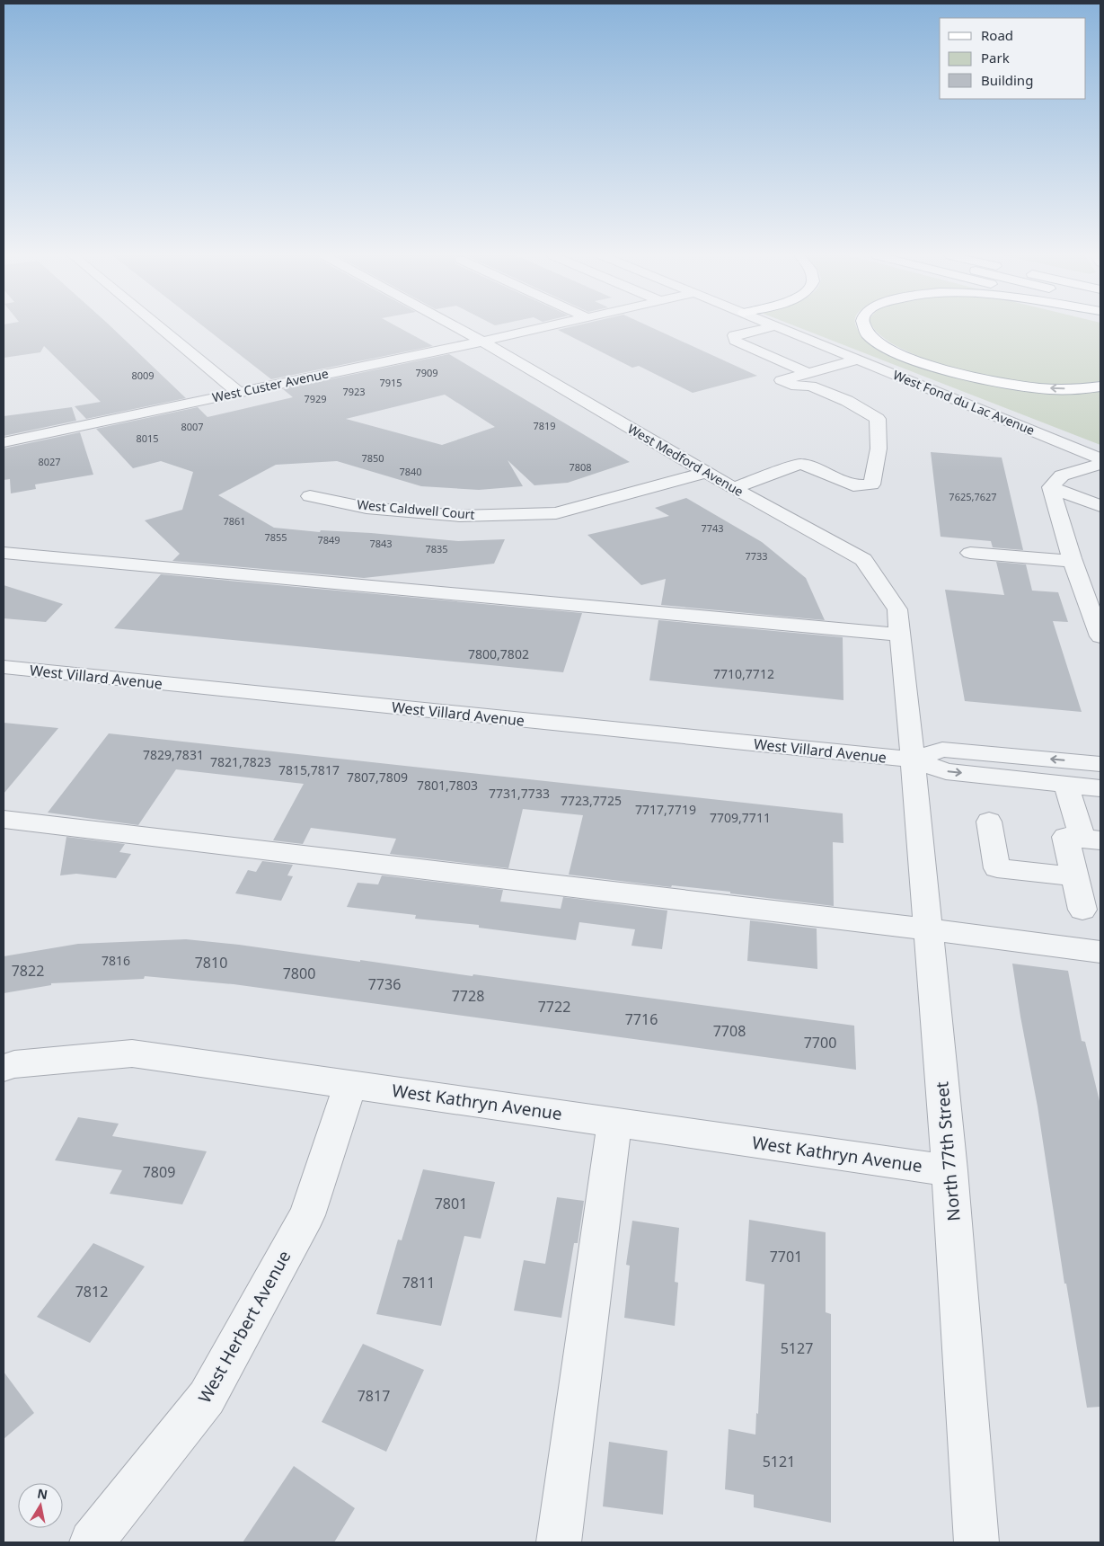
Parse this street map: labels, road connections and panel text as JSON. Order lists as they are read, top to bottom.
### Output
{
  "streets": {
    "street": [
      "West Custer Avenue",
      "West Fond du Lac Avenue",
      "West Medford Avenue",
      "West Caldwell Court",
      "West Villard Avenue",
      "West Kathryn Avenue",
      "North 77th Street",
      "West Herbert Avenue"
    ]
  },
  "crossings": [
    ["West Custer Avenue", "West Medford Avenue"],
    ["West Medford Avenue", "West Caldwell Court"],
    ["West Medford Avenue", "West Villard Avenue"],
    ["West Medford Avenue", "North 77th Street"],
    ["West Villard Avenue", "North 77th Street"],
    ["West Kathryn Avenue", "North 77th Street"],
    ["West Kathryn Avenue", "West Herbert Avenue"]
  ],
  "house_numbers": [
    "7909",
    "8009",
    "7915",
    "7923",
    "7929",
    "7819",
    "8007",
    "8015",
    "7850",
    "8027",
    "7808",
    "7840",
    "7625,7627",
    "7861",
    "7743",
    "7855",
    "7849",
    "7843",
    "7835",
    "7733",
    "7800,7802",
    "7710,7712",
    "7829,7831",
    "7821,7823",
    "7815,7817",
    "7807,7809",
    "7801,7803",
    "7731,7733",
    "7723,7725",
    "7717,7719",
    "7709,7711",
    "7816",
    "7810",
    "7822",
    "7800",
    "7736",
    "7728",
    "7722",
    "7716",
    "7708",
    "7700",
    "7809",
    "7801",
    "7701",
    "7811",
    "7812",
    "5127",
    "7817",
    "5121"
  ],
  "legend": ["Road", "Park", "Building"],
  "north": "top"
}
